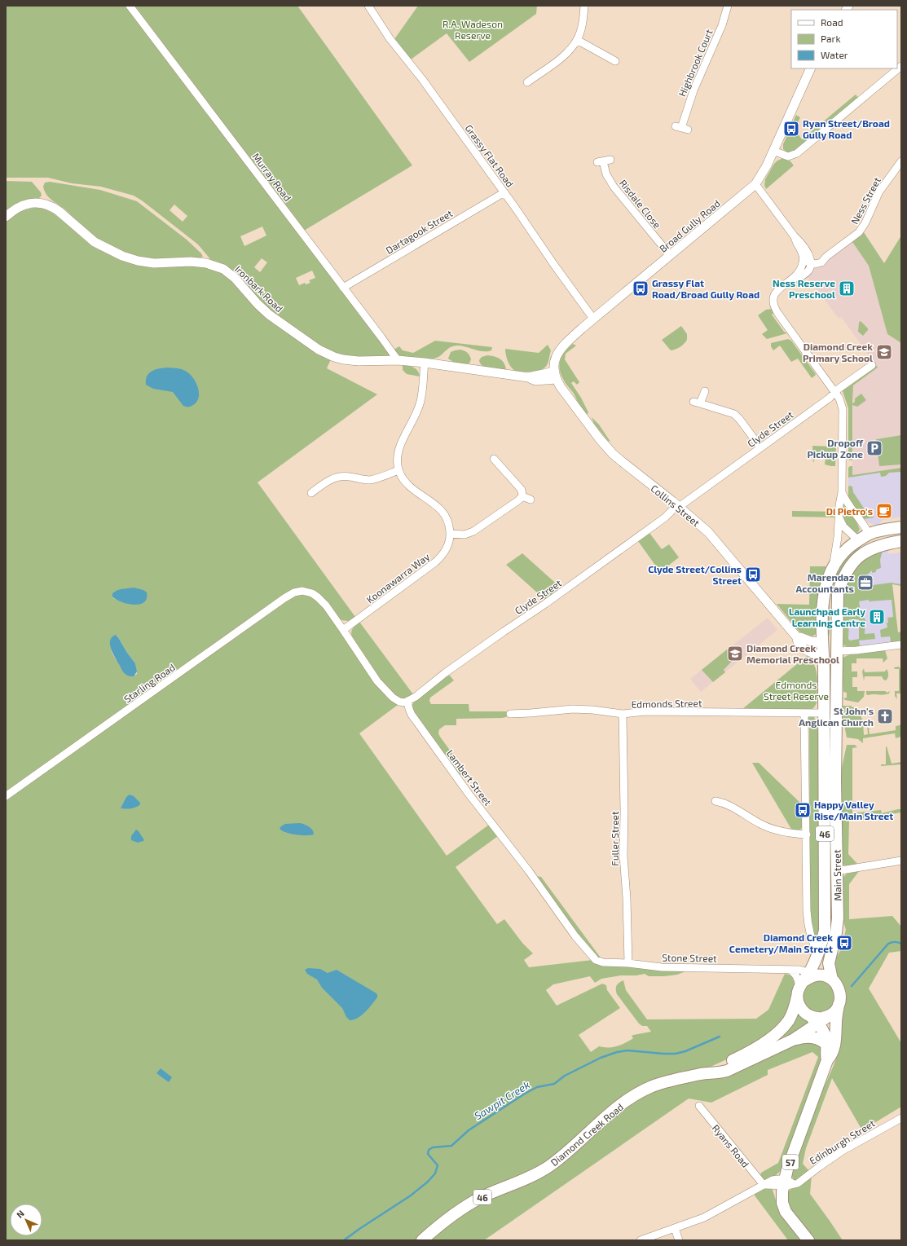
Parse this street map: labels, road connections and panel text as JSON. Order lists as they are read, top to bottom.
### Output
{
  "streets": {
    "main road": [
      "46",
      "Main Street",
      "Diamond Creek Road",
      "57"
    ],
    "street": [
      "Highbrook Court",
      "Grassy Flat Road",
      "Murray Road",
      "Ness Street",
      "Risdale Close",
      "Broad Gully Road",
      "Dartagook Street",
      "Ironbark Road",
      "Clyde Street",
      "Collins Street",
      "Koonawarra Way",
      "Starling Road",
      "Edmonds Street",
      "Lambert Street",
      "Fuller Street",
      "Stone Street",
      "Edinburgh Street",
      "Ryans Road"
    ]
  },
  "crossings": [
    ["Grassy Flat Road", "Broad Gully Road"],
    ["Grassy Flat Road", "Dartagook Street"],
    ["Murray Road", "Dartagook Street"],
    ["Murray Road", "Ironbark Road"],
    ["Risdale Close", "Broad Gully Road"],
    ["Broad Gully Road", "Ironbark Road"],
    ["Broad Gully Road", "Collins Street"],
    ["Ironbark Road", "Collins Street"],
    ["Ironbark Road", "Koonawarra Way"],
    ["Clyde Street", "Collins Street"],
    ["Clyde Street", "Lambert Street"],
    ["Collins Street", "Main Street"],
    ["Koonawarra Way", "Starling Road"],
    ["Edmonds Street", "Fuller Street"],
    ["Edmonds Street", "Main Street"],
    ["Lambert Street", "Fuller Street"],
    ["Lambert Street", "Stone Street"],
    ["46", "Main Street"],
    ["46", "Stone Street"],
    ["46", "Diamond Creek Road"],
    ["46", "57"],
    ["Fuller Street", "Stone Street"],
    ["Main Street", "Stone Street"],
    ["Main Street", "Diamond Creek Road"],
    ["Main Street", "57"],
    ["Stone Street", "Diamond Creek Road"],
    ["Stone Street", "57"],
    ["Diamond Creek Road", "57"],
    ["Edinburgh Street", "57"]
  ],
  "water": ["Sawpit Creek"],
  "parks": ["R.A. Wadeson Reserve", "Edmonds Street Reserve"],
  "places": {
    "bus stop": [
      "Ryan Street/Broad Gully Road",
      "Grassy Flat Road/Broad Gully Road",
      "Clyde Street/Collins Street",
      "Happy Valley Rise/Main Street",
      "Diamond Creek Cemetery/Main Street"
    ],
    "building": ["Ness Reserve Preschool", "Launchpad Early Learning Centre"],
    "school or university": ["Diamond Creek Primary School", "Diamond Creek Memorial Preschool"],
    "parking": ["Dropoff Pickup Zone"],
    "cafe": ["Di Pietro's"],
    "office": ["Marendaz Accountants"],
    "church": ["St John's Anglican Church"]
  },
  "legend": ["Road", "Park", "Water"],
  "north": "top left"
}
